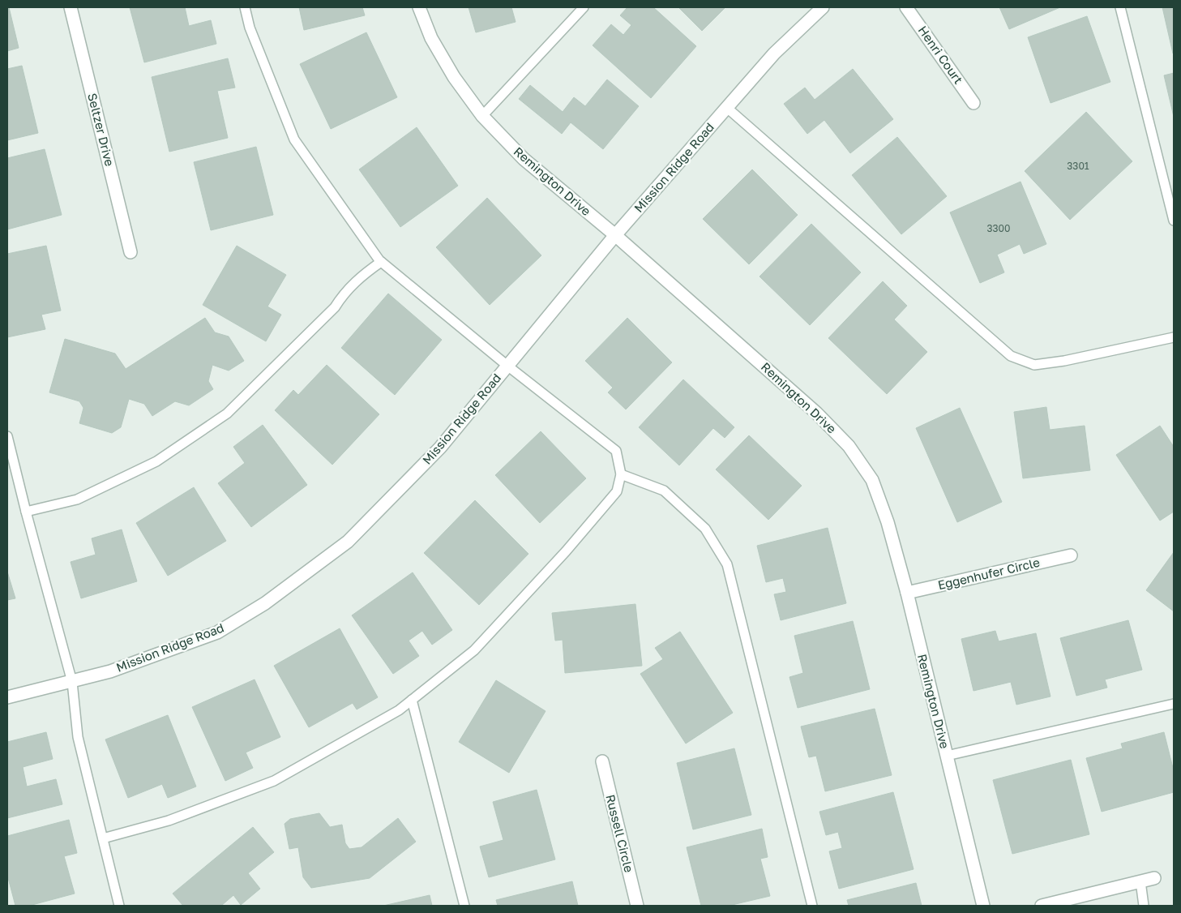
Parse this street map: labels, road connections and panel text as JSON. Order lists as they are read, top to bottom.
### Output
{
  "streets": {
    "street": [
      "Henri Court",
      "Seltzer Drive",
      "Mission Ridge Road",
      "Remington Drive",
      "Eggenhufer Circle",
      "Russell Circle"
    ]
  },
  "crossings": [
    ["Mission Ridge Road", "Remington Drive"],
    ["Remington Drive", "Eggenhufer Circle"]
  ],
  "house_numbers": ["3301", "3300"]
}
